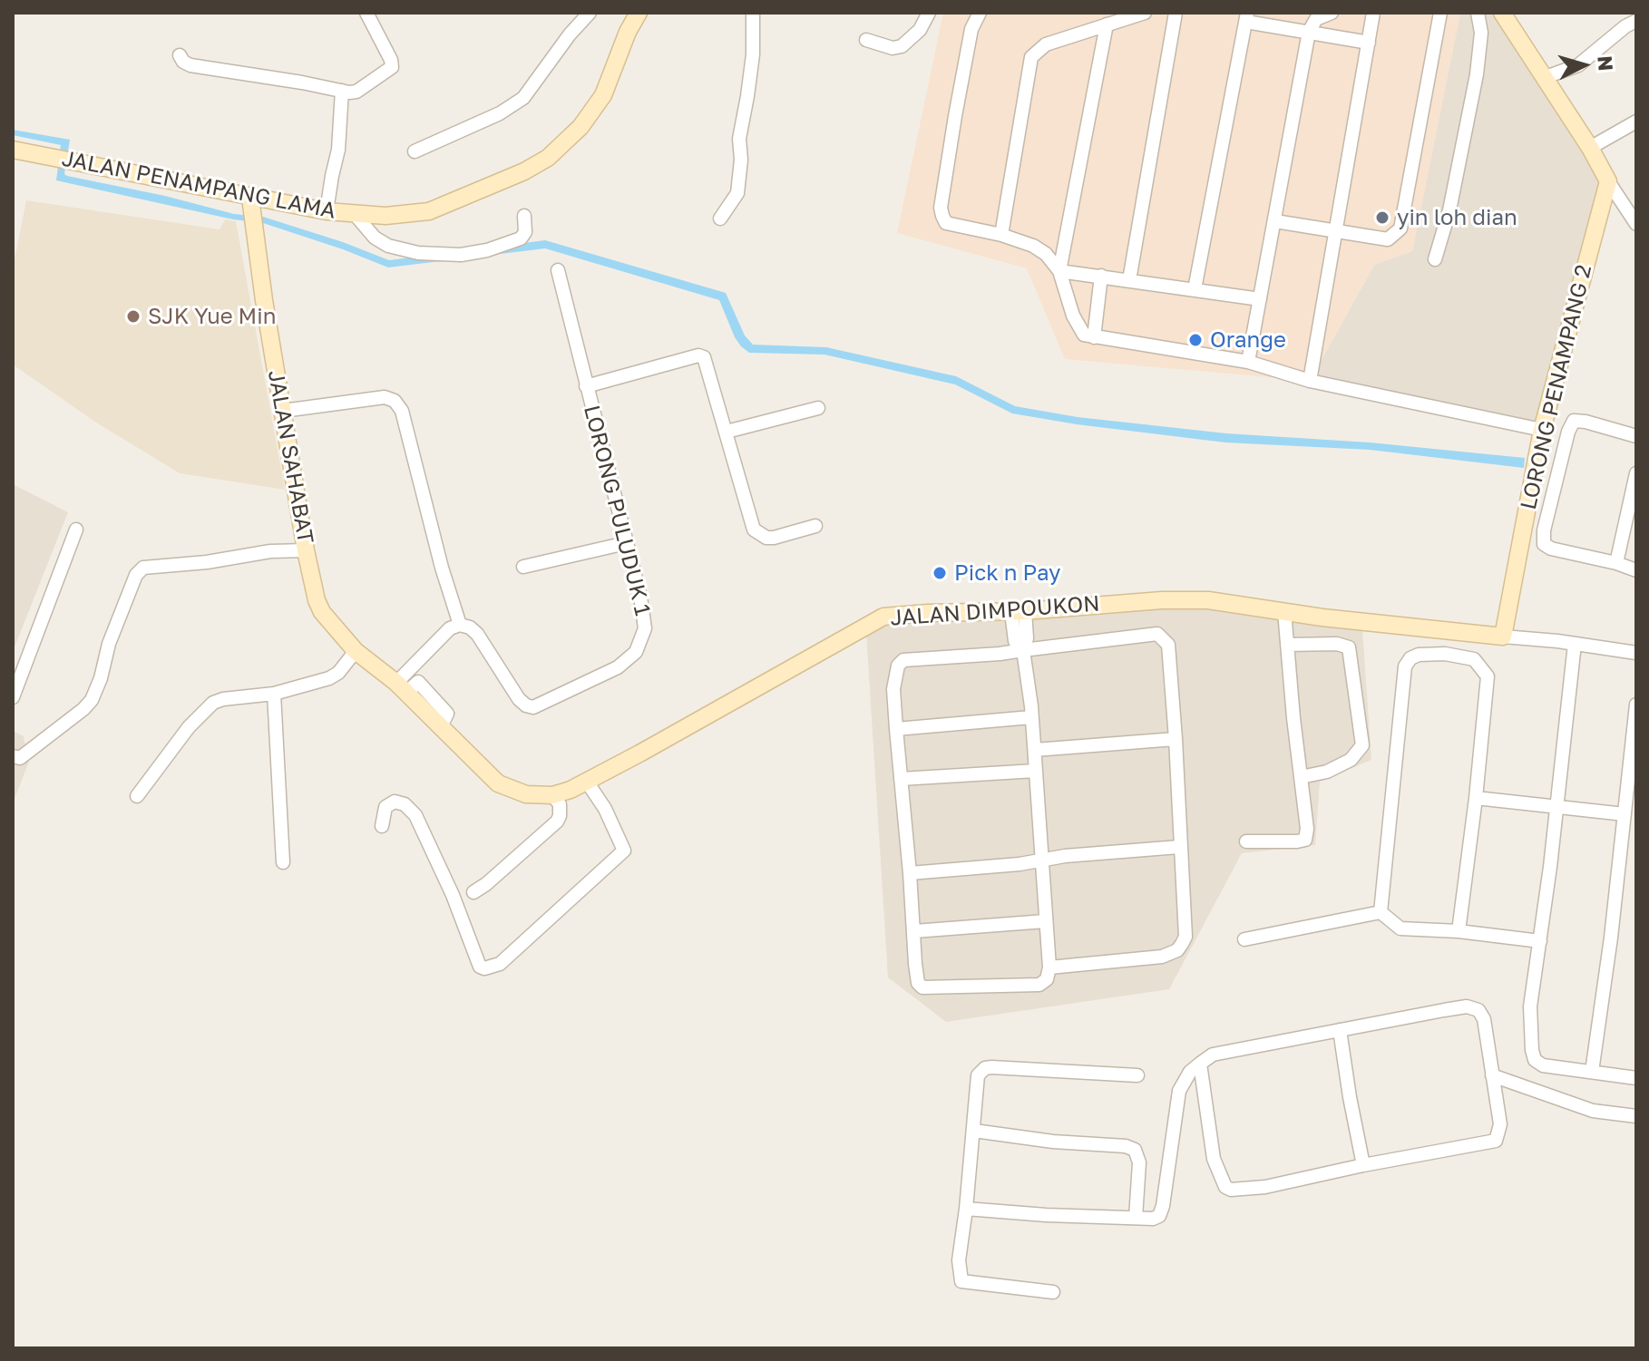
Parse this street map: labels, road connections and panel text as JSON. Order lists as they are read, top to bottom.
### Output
{
  "streets": {
    "street": [
      "JALAN PENAMPANG LAMA",
      "LORONG PENAMPANG 2",
      "JALAN SAHABAT",
      "LORONG PULUDUK 1",
      "JALAN DIMPOUKON"
    ]
  },
  "crossings": [
    ["JALAN PENAMPANG LAMA", "JALAN SAHABAT"],
    ["LORONG PENAMPANG 2", "JALAN DIMPOUKON"],
    ["JALAN SAHABAT", "JALAN DIMPOUKON"]
  ],
  "places": [
    "yin loh dian",
    "SJK Yue Min",
    "Orange",
    "Pick n Pay"
  ],
  "north": "right"
}
